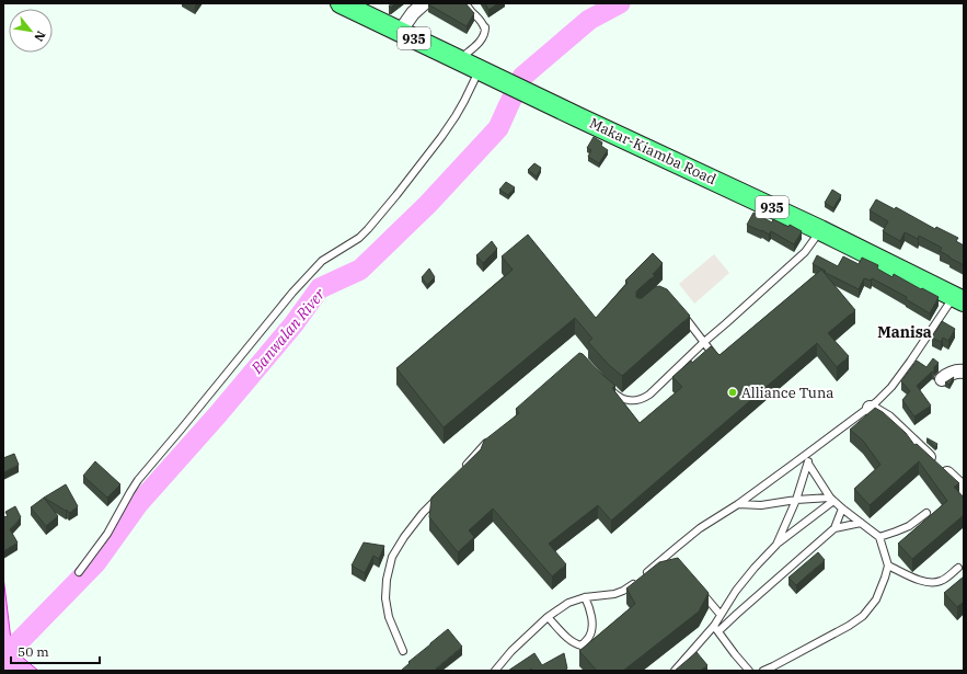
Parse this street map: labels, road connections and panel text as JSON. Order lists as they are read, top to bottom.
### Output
{
  "streets": {
    "main road": ["935", "Makar-Kiamba Road"]
  },
  "districts": ["Manisa"],
  "water": ["Banwalan River"],
  "places": ["Alliance Tuna"],
  "scale_bar": "50 m",
  "north": "bottom right"
}
